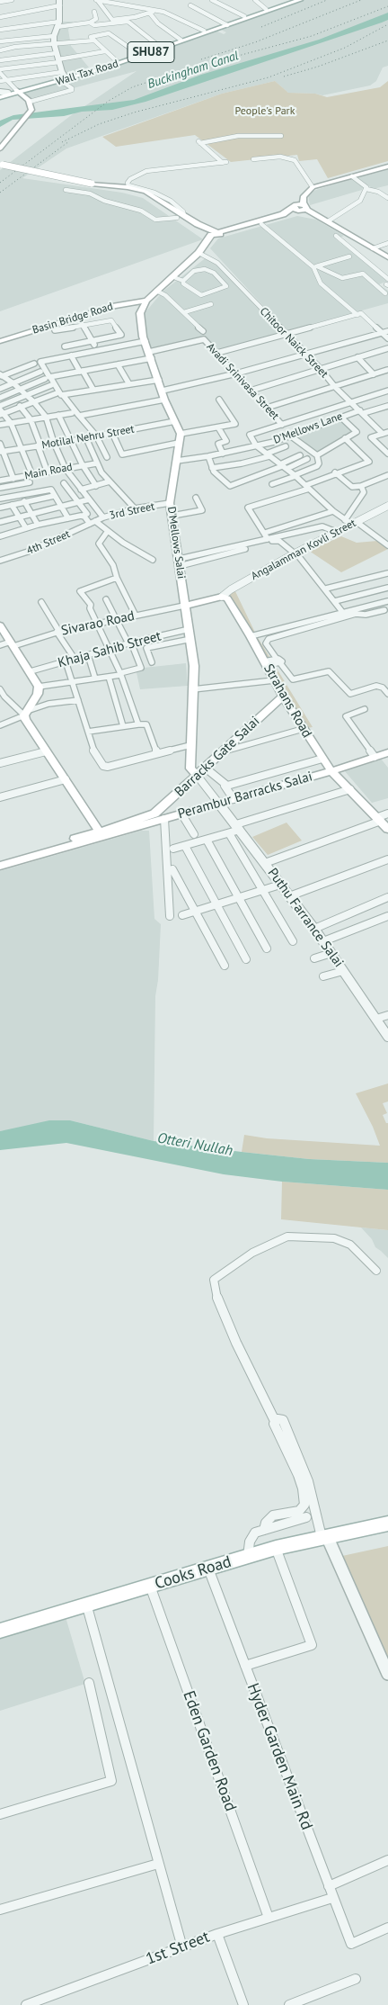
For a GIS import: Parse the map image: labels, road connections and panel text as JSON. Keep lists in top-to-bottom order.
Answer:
{
  "streets": {
    "main road": [
      "SHU87",
      "Wall Tax Road",
      "Basin Bridge Road",
      "D'Mellows Salai",
      "Strahans Road",
      "Barracks Gate Salai",
      "Perambur Barracks Salai",
      "Cooks Road"
    ],
    "street": [
      "Chitoor Naick Street",
      "Avadi Srinivasa Street",
      "D'Mellows Lane",
      "Motilal Nehru Street",
      "Main Road",
      "3rd Street",
      "4th Street",
      "Angalamman Kovli Street",
      "Sivarao Road",
      "Khaja Sahib Street",
      "Puthu Farrance Salai",
      "Eden Garden Road",
      "Hyder Garden Main Rd",
      "1st Street"
    ]
  },
  "crossings": [
    ["Chitoor Naick Street", "D'Mellows Lane"],
    ["D'Mellows Lane", "D'Mellows Salai"],
    ["3rd Street", "4th Street"],
    ["3rd Street", "D'Mellows Salai"],
    ["D'Mellows Salai", "Sivarao Road"],
    ["D'Mellows Salai", "Khaja Sahib Street"],
    ["D'Mellows Salai", "Barracks Gate Salai"],
    ["Angalamman Kovli Street", "Strahans Road"],
    ["Strahans Road", "Barracks Gate Salai"],
    ["Strahans Road", "Perambur Barracks Salai"],
    ["Barracks Gate Salai", "Perambur Barracks Salai"],
    ["Perambur Barracks Salai", "Puthu Farrance Salai"],
    ["Cooks Road", "Eden Garden Road"],
    ["Cooks Road", "Hyder Garden Main Rd"],
    ["Eden Garden Road", "1st Street"],
    ["Hyder Garden Main Rd", "1st Street"]
  ],
  "water": ["Buckingham Canal", "Otteri Nullah"],
  "parks": ["People's Park"]
}
